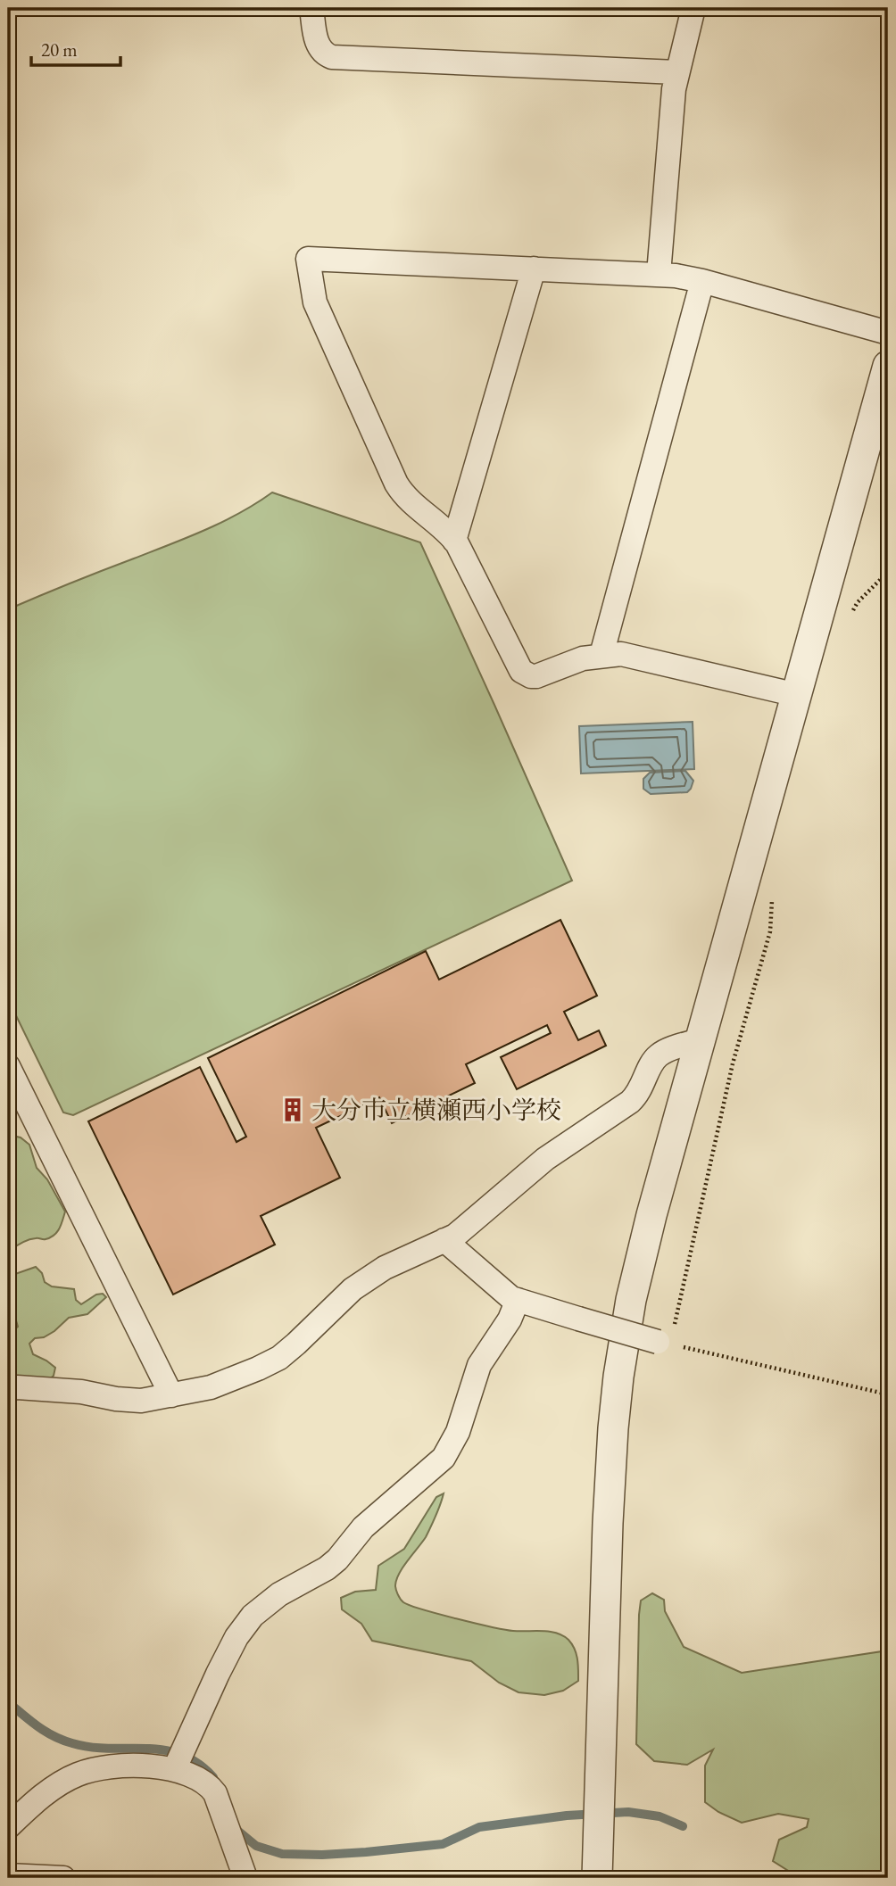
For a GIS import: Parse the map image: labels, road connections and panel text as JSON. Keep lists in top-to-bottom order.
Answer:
{
  "places": {
    "building": ["大分市立横瀬西小学校"]
  },
  "scale_bar": "20 m"
}
